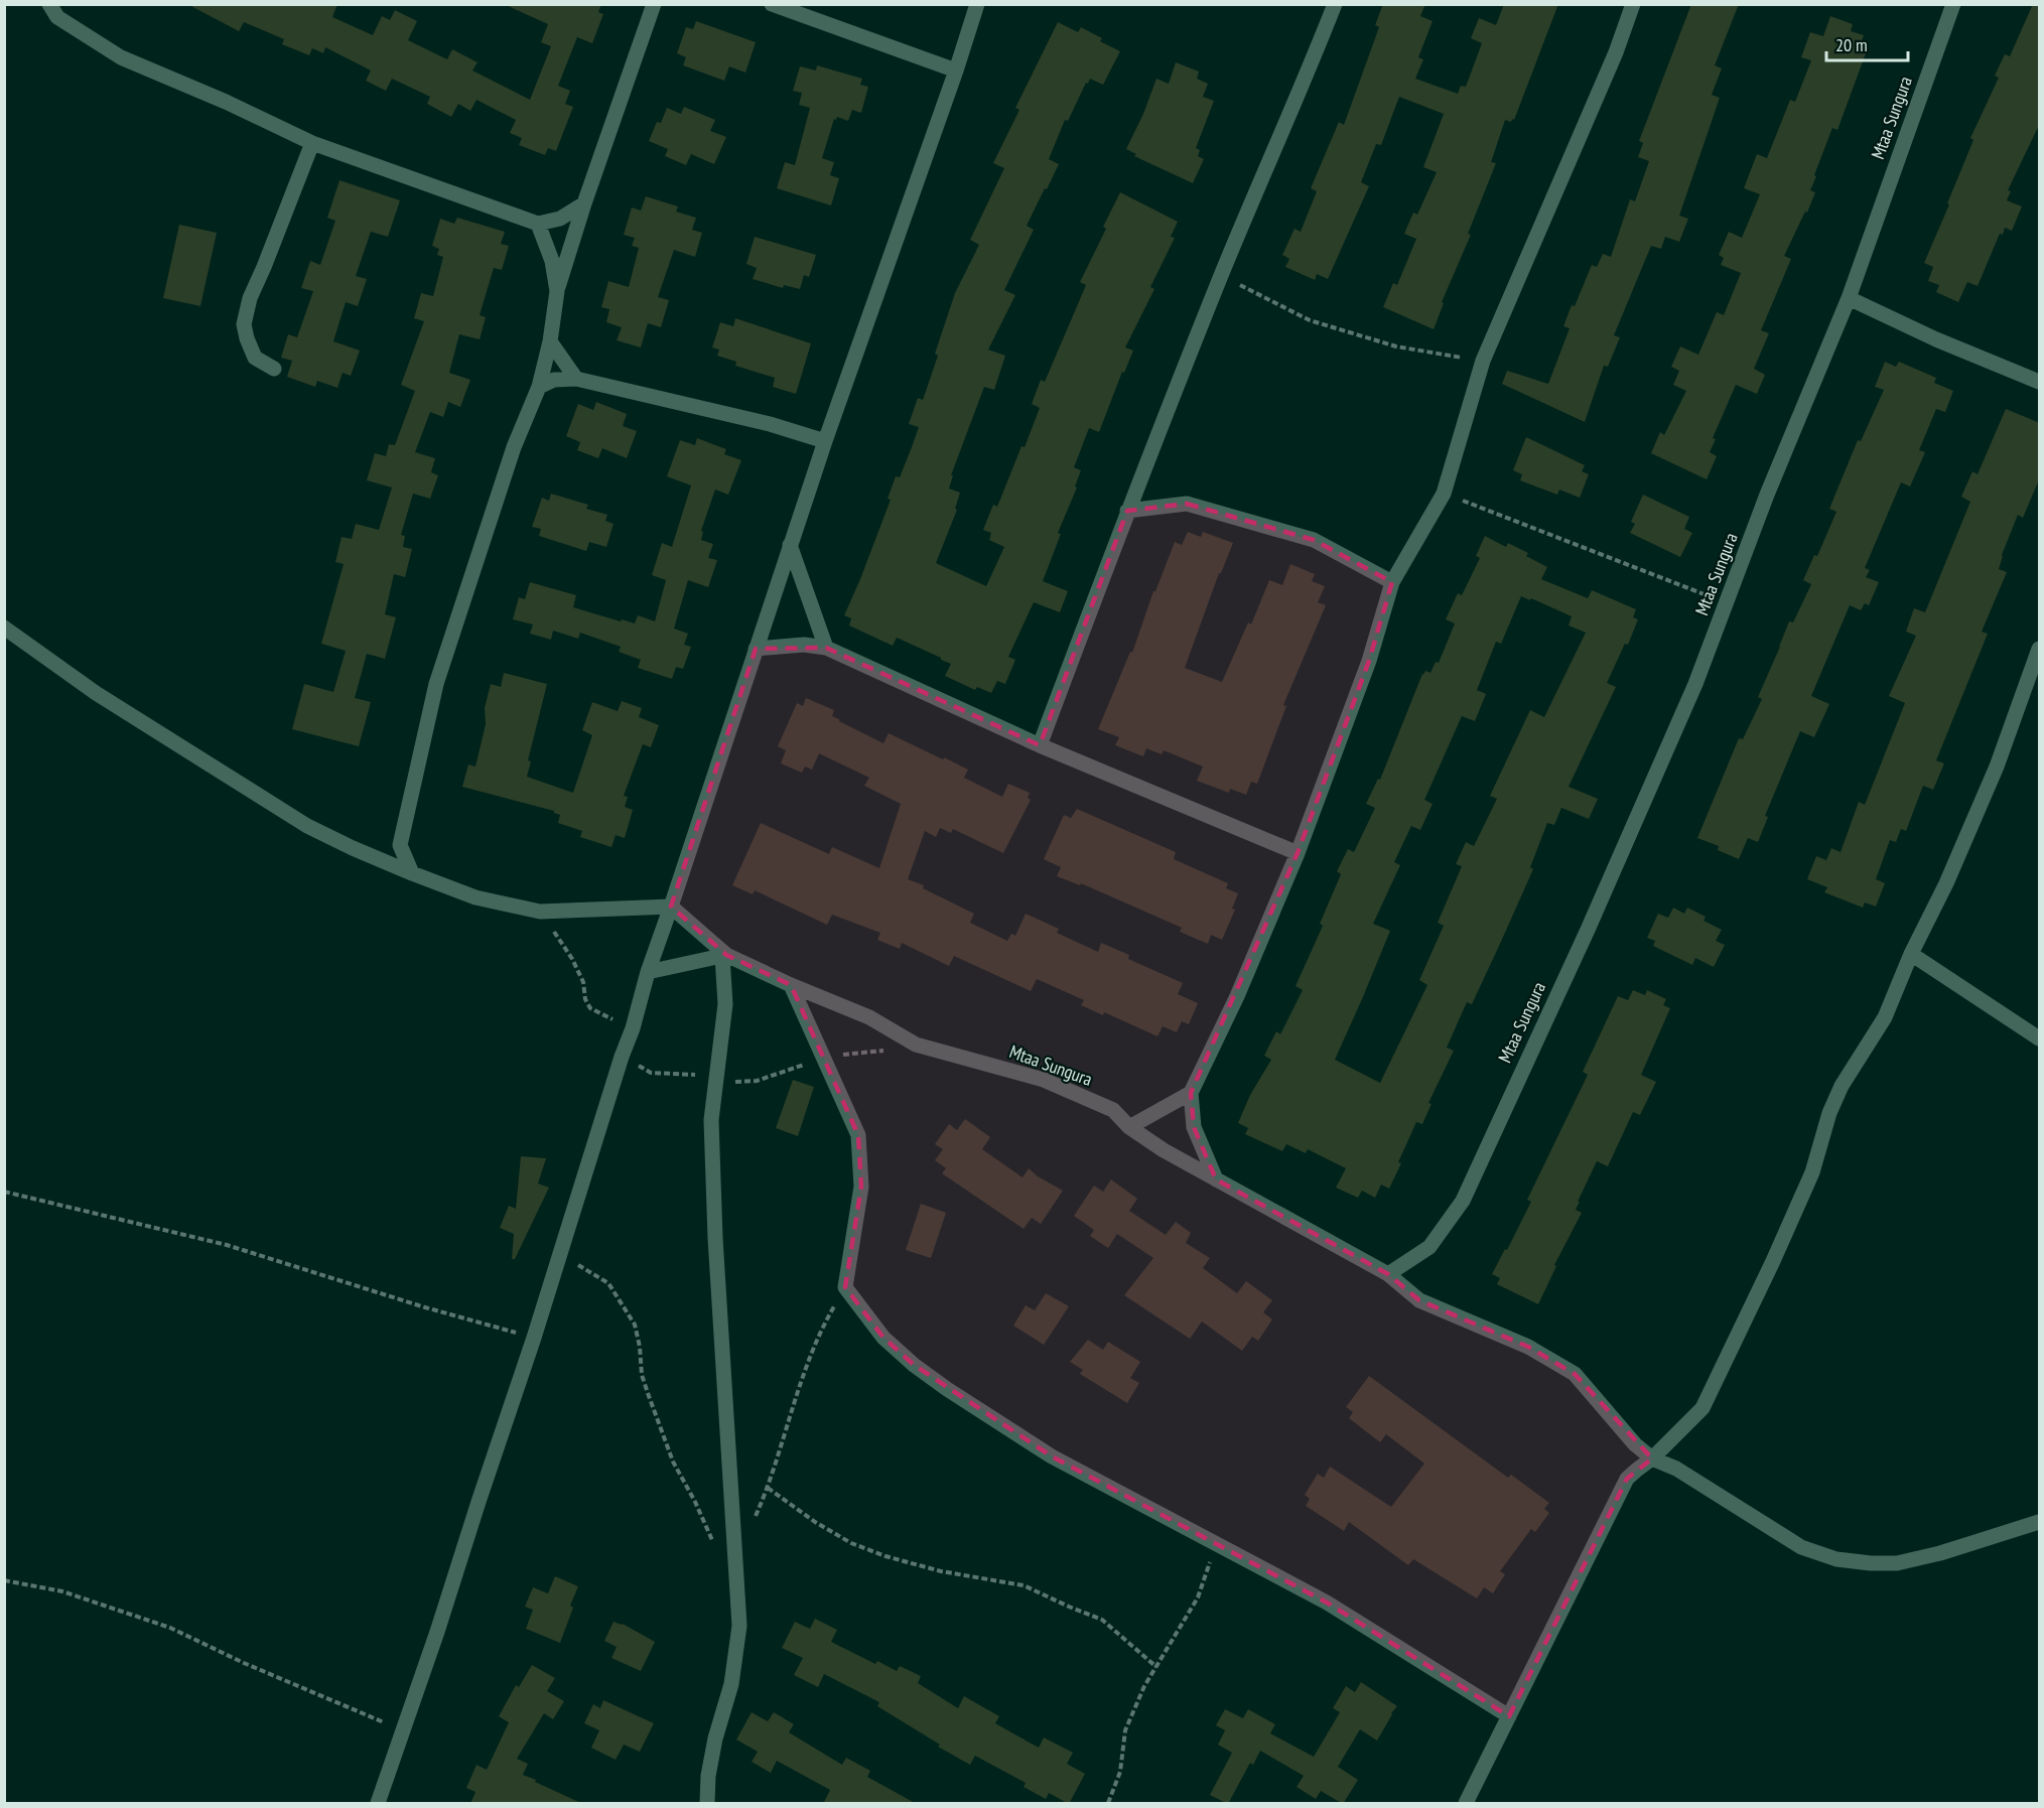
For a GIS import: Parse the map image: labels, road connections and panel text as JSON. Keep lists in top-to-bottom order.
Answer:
{
  "streets": {
    "street": ["Mtaa Sungura"]
  },
  "scale_bar": "20 m"
}
